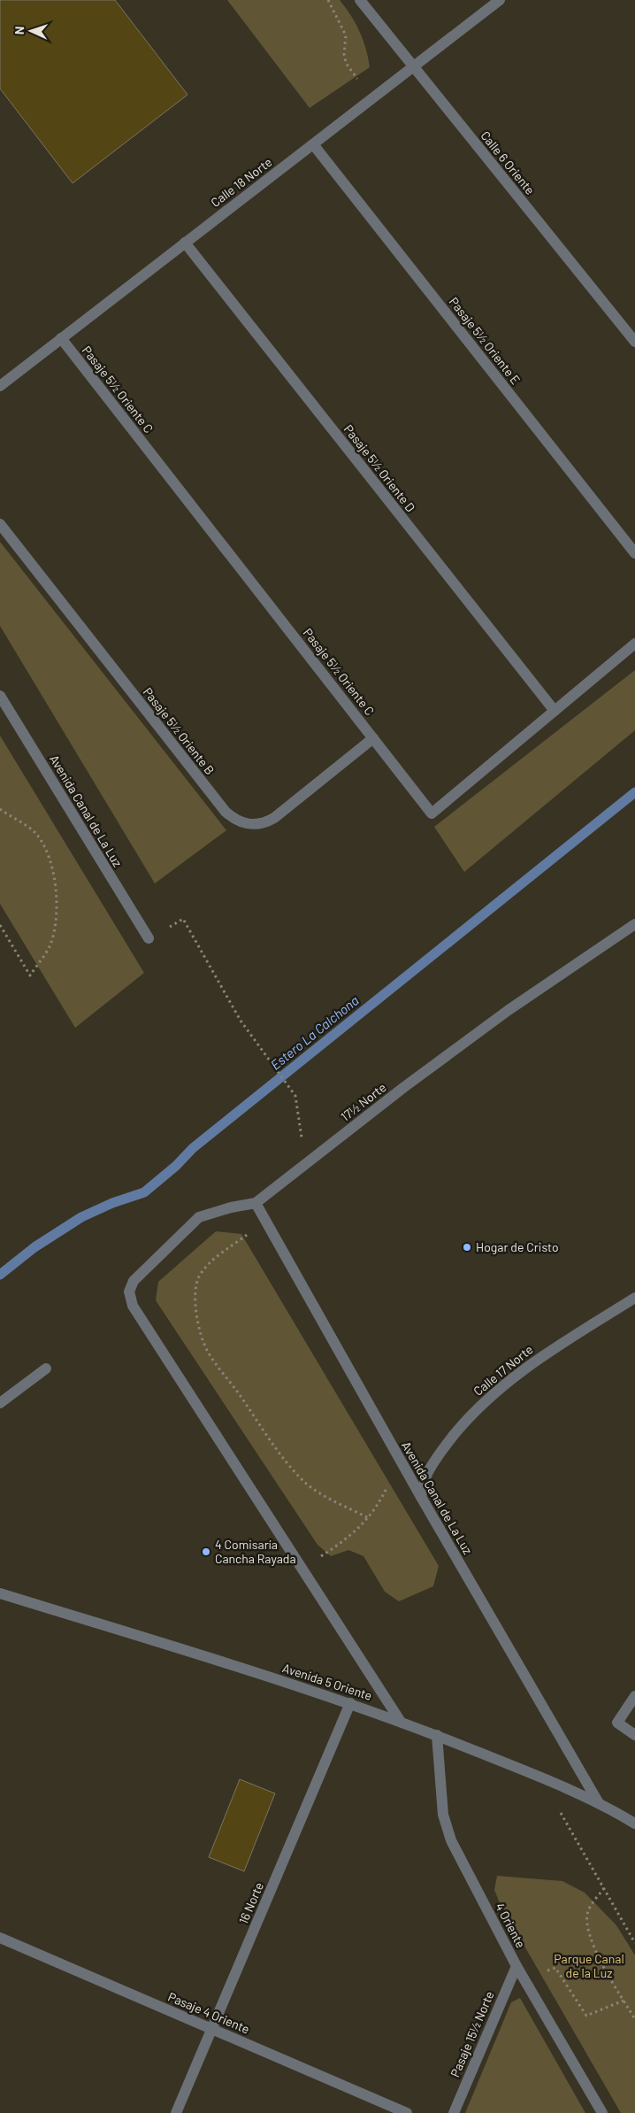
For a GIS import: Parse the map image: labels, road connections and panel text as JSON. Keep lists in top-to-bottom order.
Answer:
{
  "streets": {
    "street": [
      "Calle 6 Oriente",
      "Calle 18 Norte",
      "Pasaje 5½ Oriente E",
      "Pasaje 5½ Oriente C",
      "Pasaje 5½ Oriente D",
      "Pasaje 5½ Oriente B",
      "Avenida Canal de La Luz",
      "17½ Norte",
      "Calle 17 Norte",
      "Avenida 5 Oriente",
      "16 Norte",
      "4 Oriente",
      "Pasaje 4 Oriente",
      "Pasaje 15½ Norte"
    ]
  },
  "crossings": [
    ["Calle 6 Oriente", "Calle 18 Norte"],
    ["Calle 18 Norte", "Pasaje 5½ Oriente E"],
    ["Calle 18 Norte", "Pasaje 5½ Oriente C"],
    ["Calle 18 Norte", "Pasaje 5½ Oriente D"],
    ["Pasaje 5½ Oriente C", "Pasaje 5½ Oriente D"],
    ["Pasaje 5½ Oriente C", "Pasaje 5½ Oriente B"],
    ["Avenida Canal de La Luz", "17½ Norte"],
    ["Avenida Canal de La Luz", "Calle 17 Norte"],
    ["Avenida Canal de La Luz", "Avenida 5 Oriente"],
    ["Avenida 5 Oriente", "16 Norte"],
    ["Avenida 5 Oriente", "4 Oriente"],
    ["16 Norte", "Pasaje 4 Oriente"],
    ["4 Oriente", "Pasaje 15½ Norte"]
  ],
  "water": ["Estero La Calchona"],
  "parks": ["Parque Canal de la Luz"],
  "places": ["Hogar de Cristo", "4 Comisaría Cancha Rayada"],
  "north": "left"
}
